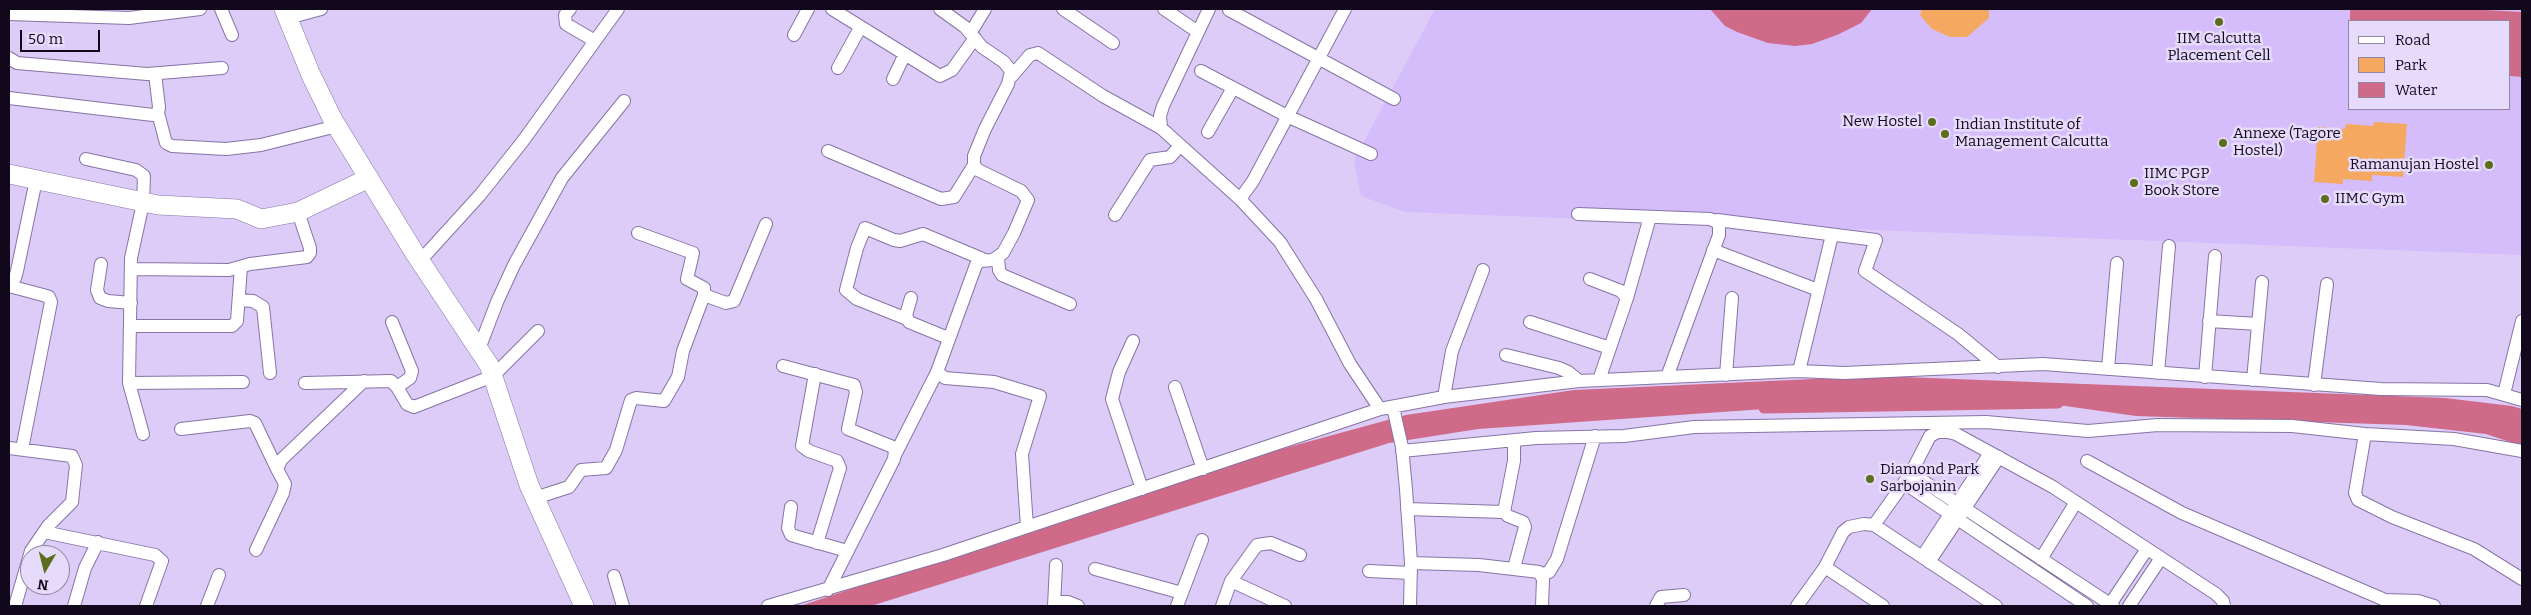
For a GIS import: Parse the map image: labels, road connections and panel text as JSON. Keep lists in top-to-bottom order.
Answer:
{
  "places": [
    "IIM Calcutta Placement Cell",
    "New Hostel",
    "Indian Institute of Management Calcutta",
    "Annexe (Tagore Hostel)",
    "Ramanujan Hostel",
    "IIMC PGP Book Store",
    "IIMC Gym",
    "Diamond Park Sarbojanin"
  ],
  "legend": ["Road", "Park", "Water"],
  "scale_bar": "50 m",
  "north": "bottom"
}
